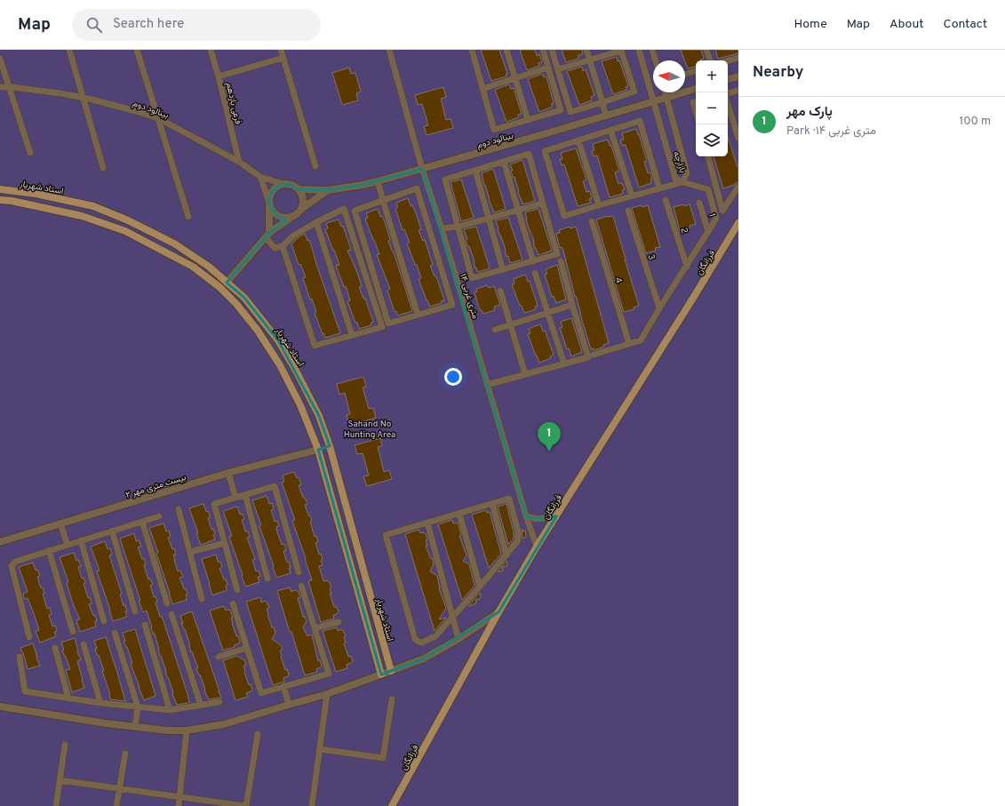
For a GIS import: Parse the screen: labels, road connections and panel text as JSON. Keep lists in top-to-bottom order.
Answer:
{
  "streets": {
    "main road": ["استاد شهریار", "فرزانگان"],
    "street": [
      "فرعی یازدهم",
      "بینالود دوم",
      "بازارچه",
      "1",
      "2",
      "3",
      "4",
      "۱۴ متری غربی",
      "بیست متری مهر ۲"
    ]
  },
  "crossings": [
    ["فرعی یازدهم", "بینالود دوم"],
    ["بینالود دوم", "بازارچه"],
    ["بینالود دوم", "۱۴ متری غربی"],
    ["استاد شهریار", "بیست متری مهر ۲"],
    ["فرزانگان", "۱۴ متری غربی"]
  ],
  "parks": ["Sahand No Hunting Area"],
  "north": "left",
  "page": {
    "header": "Map",
    "search": "Search here",
    "nav": [
      "Home",
      "Map",
      "About",
      "Contact"
    ],
    "heading": "Nearby",
    "map_buttons": ["+", "−"],
    "list": [
      {
        "mark": "1",
        "name": "پارک مهر",
        "note": "Park · ۱۴ متری غربی",
        "value": "100 m"
      }
    ],
    "pins": "1"
  }
}
